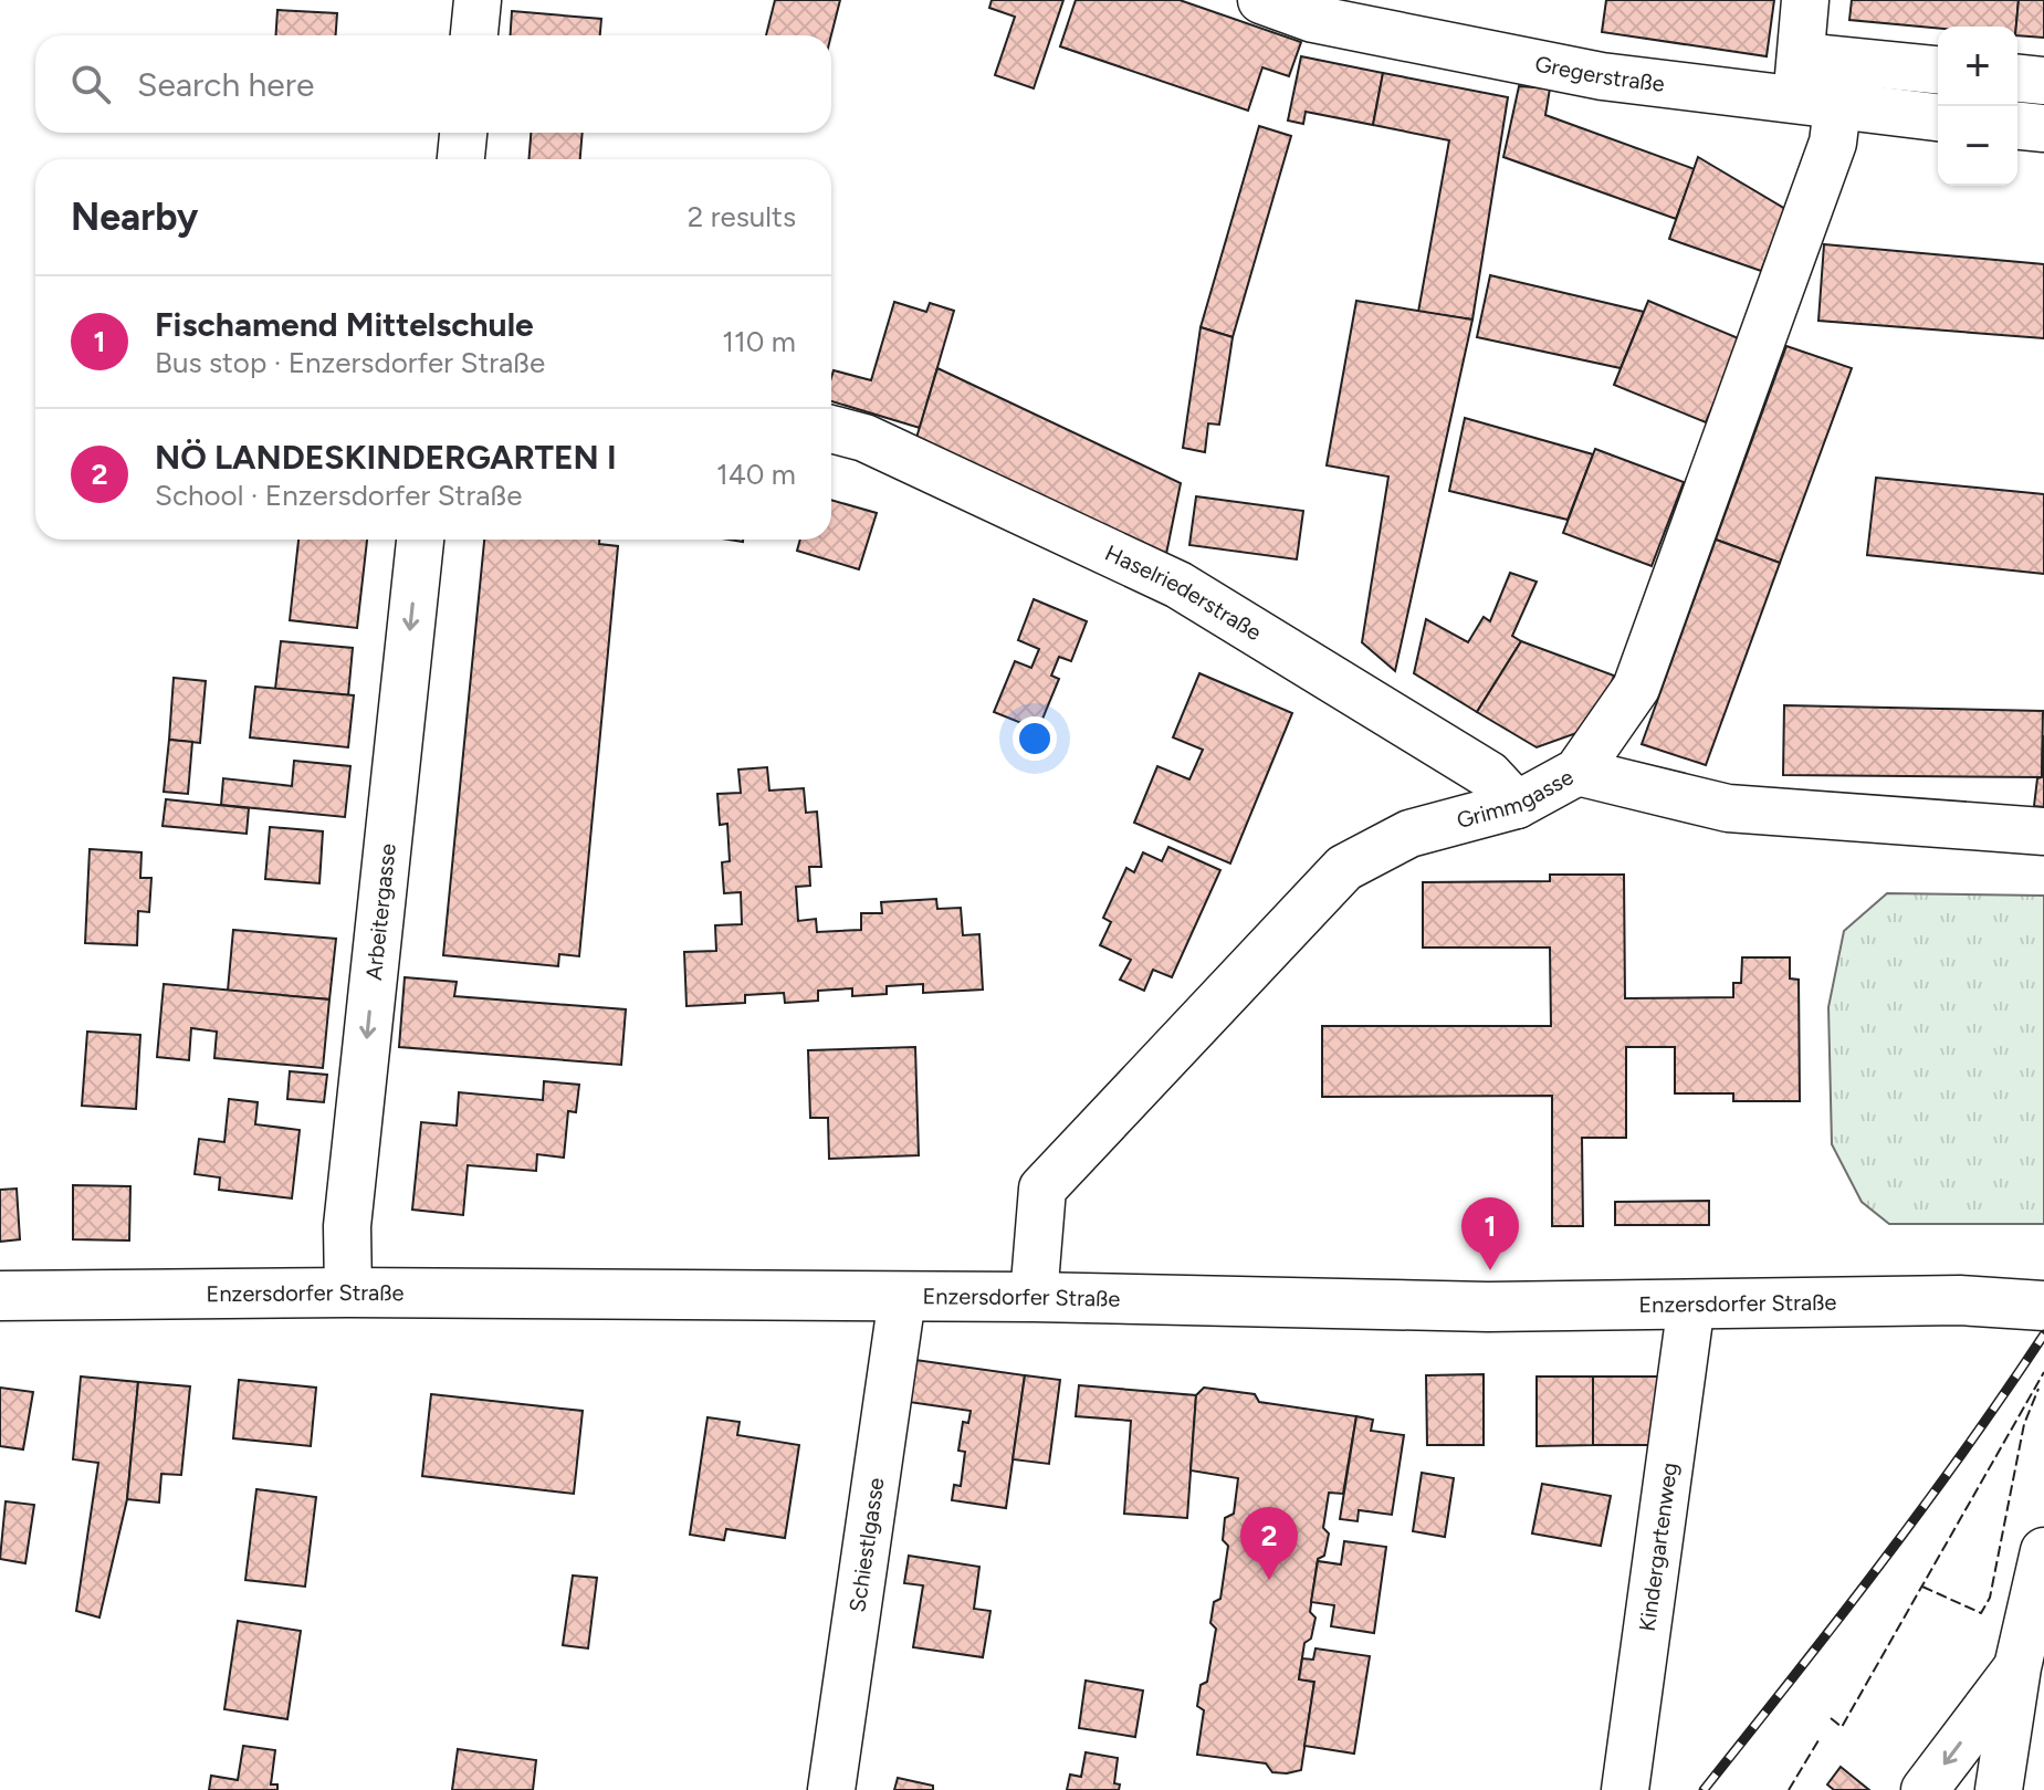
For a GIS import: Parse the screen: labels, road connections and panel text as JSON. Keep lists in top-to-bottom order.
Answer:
{
  "streets": {
    "main road": ["Enzersdorfer Straße"],
    "street": [
      "Gregerstraße",
      "Haselriederstraße",
      "Grimmgasse",
      "Arbeitergasse",
      "Schiestlgasse",
      "Kindergartenweg"
    ]
  },
  "crossings": [
    ["Gregerstraße", "Grimmgasse"],
    ["Haselriederstraße", "Grimmgasse"],
    ["Grimmgasse", "Enzersdorfer Straße"],
    ["Arbeitergasse", "Enzersdorfer Straße"],
    ["Enzersdorfer Straße", "Schiestlgasse"],
    ["Enzersdorfer Straße", "Kindergartenweg"]
  ],
  "one_way": ["Arbeitergasse"],
  "page": {
    "map_buttons": ["+", "−"],
    "search": "Search here",
    "heading": ["Nearby", "2 results"],
    "list": [
      {
        "mark": "1",
        "name": "Fischamend Mittelschule",
        "note": "Bus stop · Enzersdorfer Straße",
        "value": "110 m"
      },
      {
        "mark": "2",
        "name": "NÖ LANDESKINDERGARTEN I",
        "note": "School · Enzersdorfer Straße",
        "value": "140 m"
      }
    ],
    "pins": ["1", "2"]
  }
}
